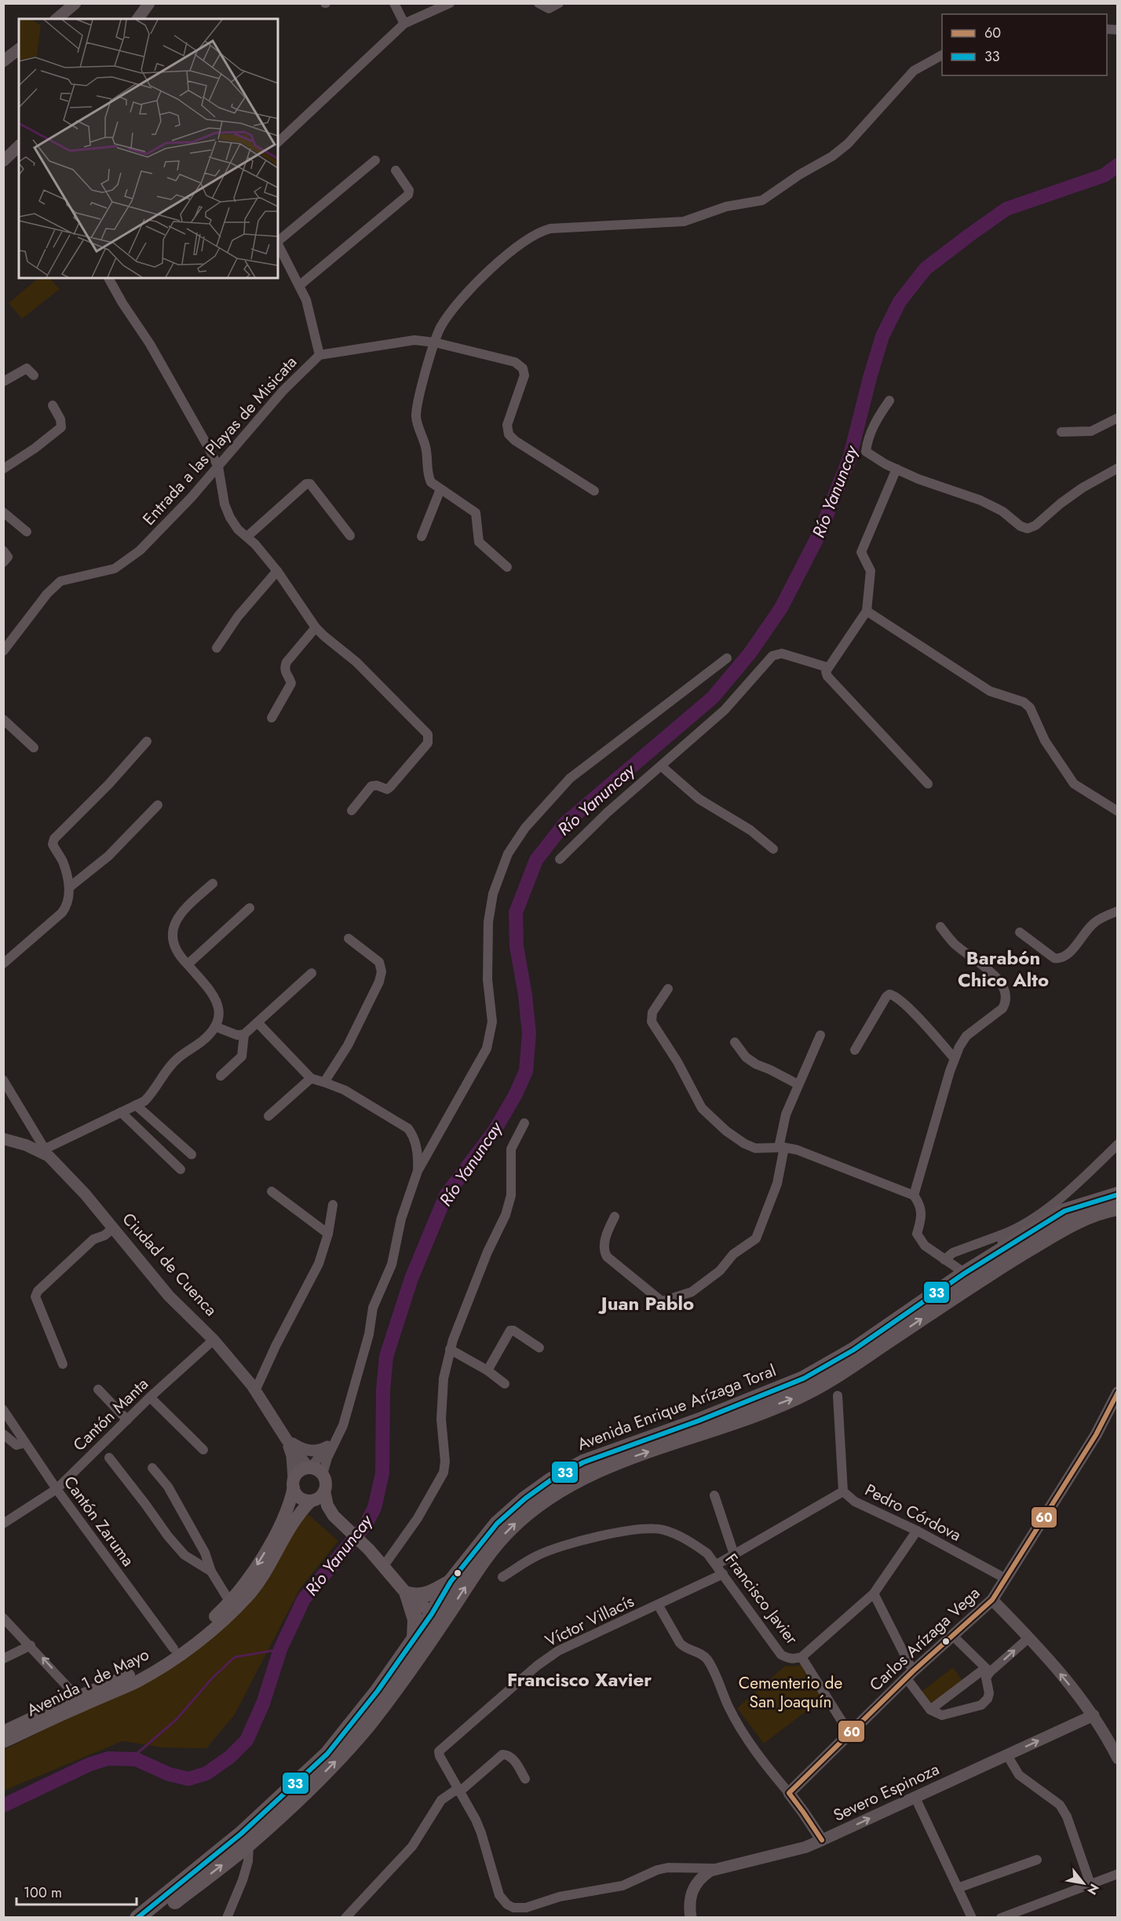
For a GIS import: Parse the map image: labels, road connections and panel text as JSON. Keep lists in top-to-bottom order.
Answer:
{
  "streets": {
    "main road": ["Avenida Enrique Arízaga Toral", "Avenida 1 de Mayo"],
    "street": [
      "Entrada a las Playas de Misicata",
      "Ciudad de Cuenca",
      "Cantón Manta",
      "Pedro Córdova",
      "Cantón Zaruma",
      "Francisco Javier",
      "Víctor Villacís",
      "Carlos Arízaga Vega",
      "Severo Espinoza"
    ]
  },
  "crossings": [
    ["Ciudad de Cuenca", "Cantón Manta"],
    ["Ciudad de Cuenca", "Avenida 1 de Mayo"],
    ["Cantón Manta", "Cantón Zaruma"],
    ["Pedro Córdova", "Francisco Javier"],
    ["Pedro Córdova", "Carlos Arízaga Vega"],
    ["Cantón Zaruma", "Avenida 1 de Mayo"],
    ["Francisco Javier", "Víctor Villacís"]
  ],
  "districts": ["Barabón Chico Alto", "Juan Pablo", "Francisco Xavier"],
  "water": ["Río Yanuncay"],
  "parks": ["Cementerio de San Joaquín"],
  "lines": ["transit line 33", "transit line 60"],
  "legend": ["60", "33"],
  "scale_bar": "100 m",
  "north": "bottom right"
}
